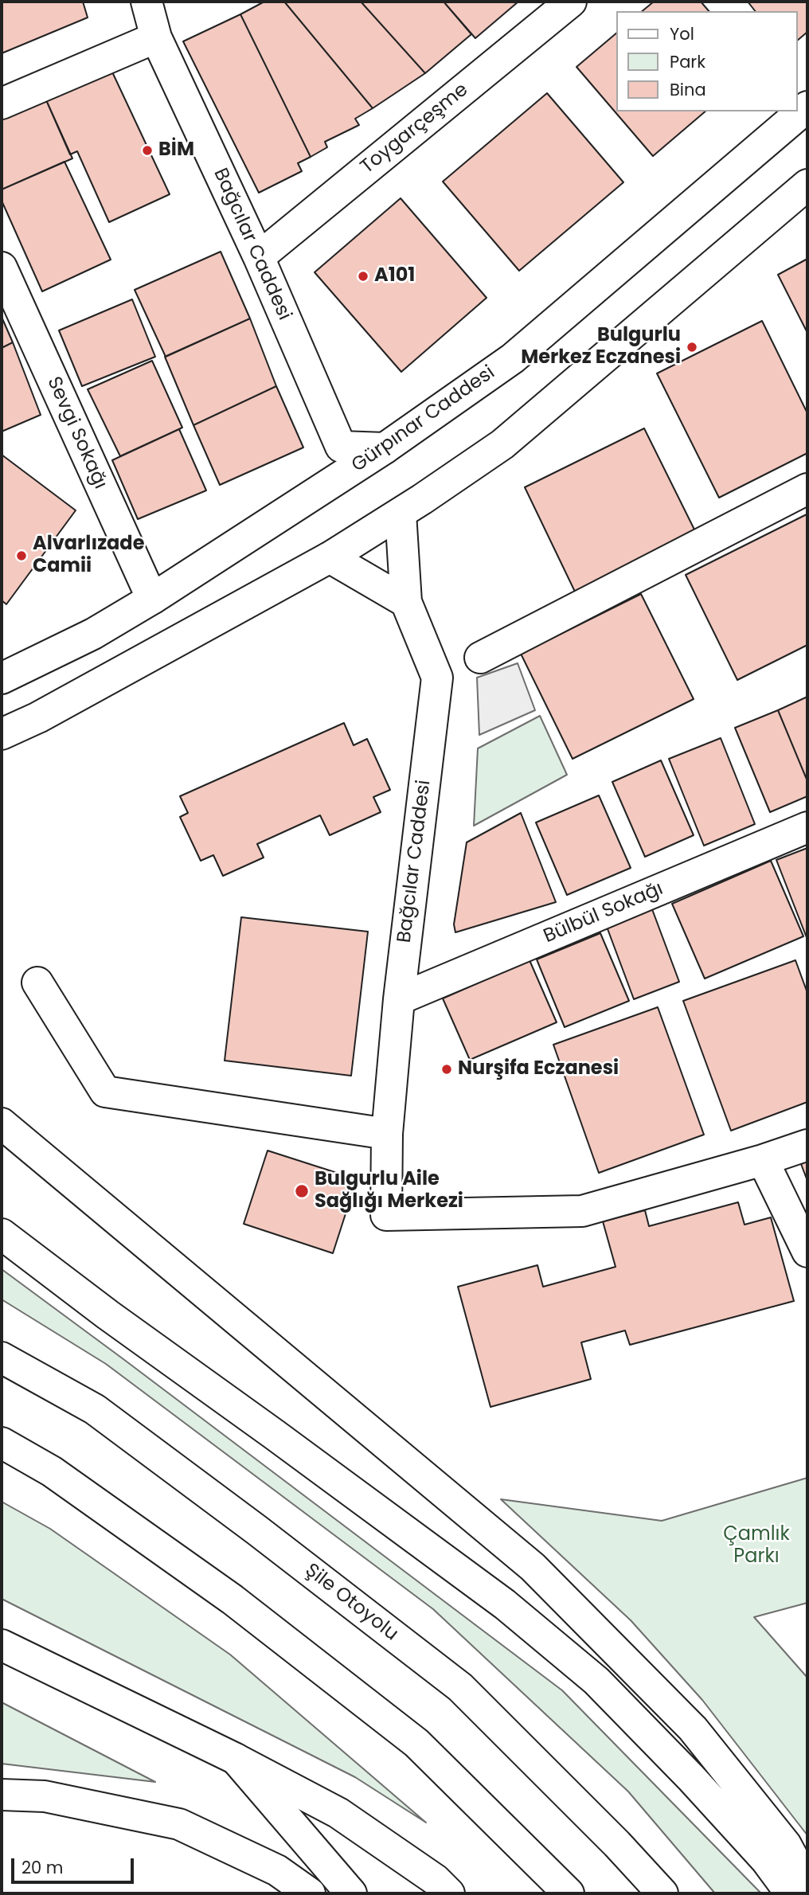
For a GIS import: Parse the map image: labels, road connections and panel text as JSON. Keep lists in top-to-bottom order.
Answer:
{
  "streets": {
    "main road": [
      "Toygarçeşme",
      "Bağcılar Caddesi",
      "Gürpınar Caddesi",
      "Sevgi Sokağı",
      "Bülbül Sokağı",
      "Şile Otoyolu"
    ]
  },
  "crossings": [
    ["Toygarçeşme", "Bağcılar Caddesi"],
    ["Bağcılar Caddesi", "Gürpınar Caddesi"],
    ["Bağcılar Caddesi", "Bülbül Sokağı"],
    ["Gürpınar Caddesi", "Sevgi Sokağı"]
  ],
  "parks": ["Çamlık Parkı"],
  "places": [
    "BİM",
    "A101",
    "Bulgurlu Merkez Eczanesi",
    "Alvarlızade Camii",
    "Nurşifa Eczanesi",
    "Bulgurlu Aile Sağlığı Merkezi"
  ],
  "legend": ["Yol", "Park", "Bina"],
  "scale_bar": "20 m"
}
